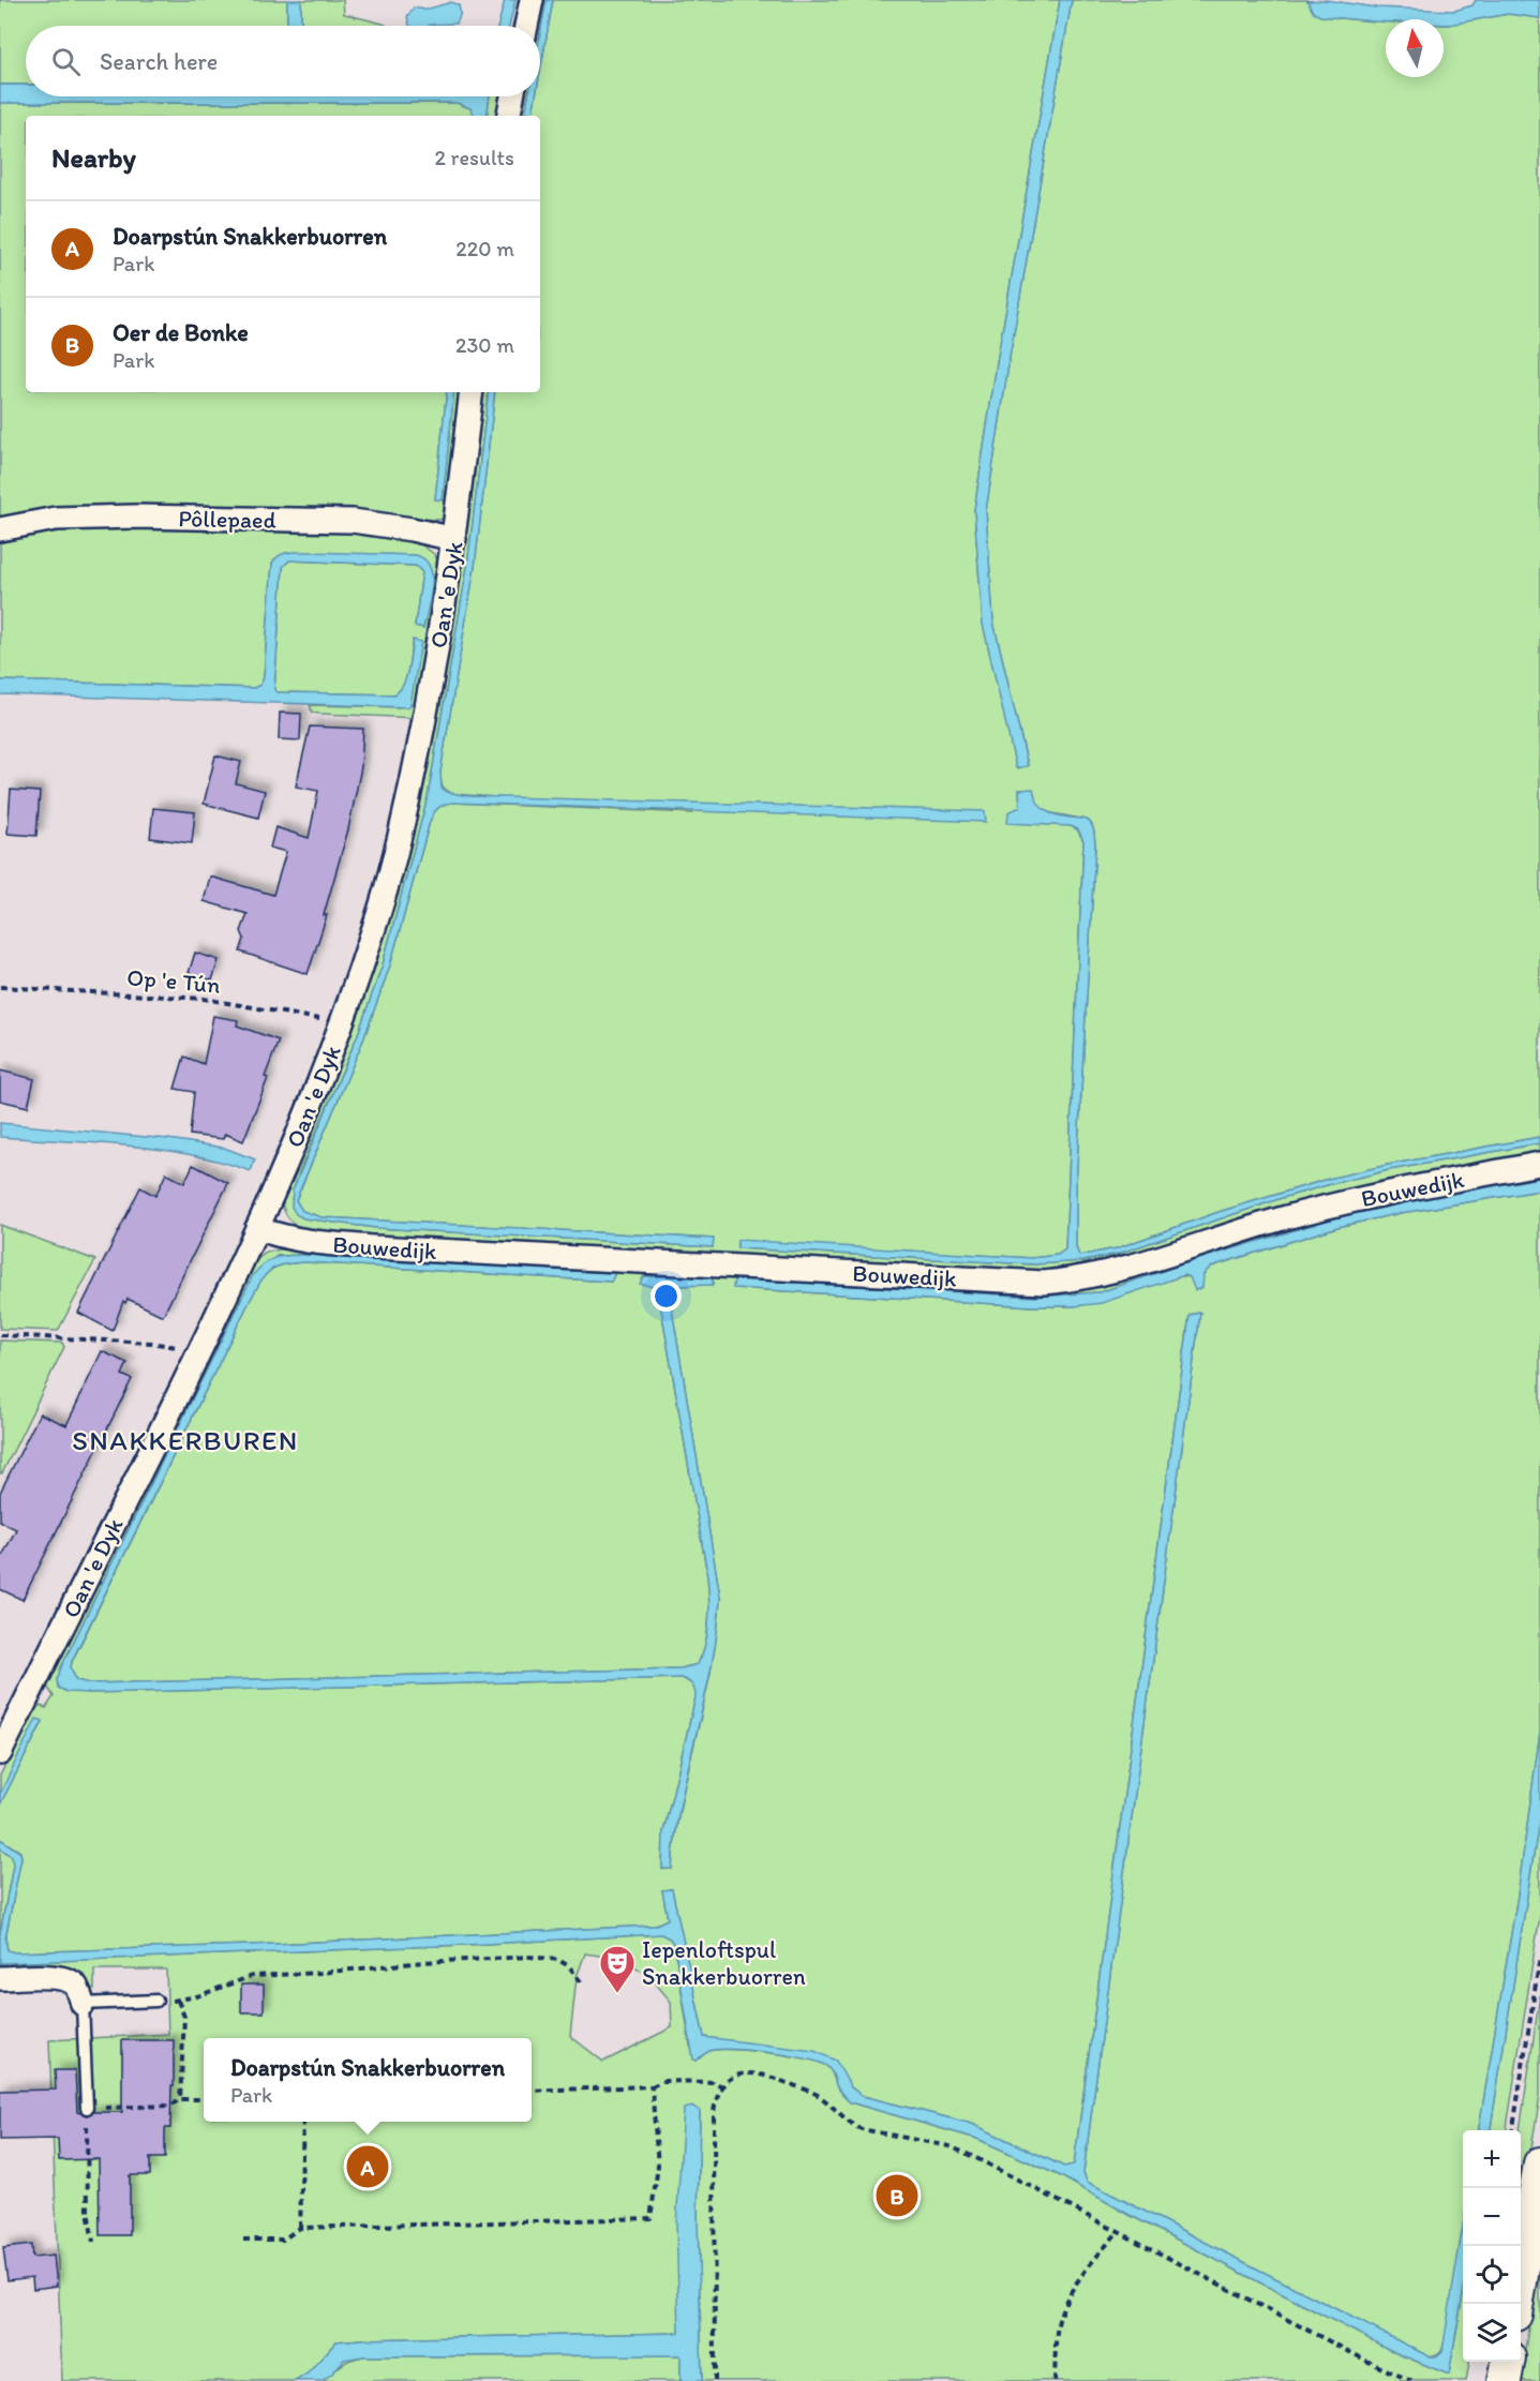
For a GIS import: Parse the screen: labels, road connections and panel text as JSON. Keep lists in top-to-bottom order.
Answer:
{
  "streets": {
    "street": ["Pôllepaed", "Oan 'e Dyk", "Bouwedijk"],
    "path": ["Op 'e Tún"]
  },
  "crossings": [
    ["Pôllepaed", "Oan 'e Dyk"],
    ["Oan 'e Dyk", "Op 'e Tún"],
    ["Oan 'e Dyk", "Bouwedijk"]
  ],
  "districts": ["SNAKKERBUREN"],
  "places": {
    "theatre": ["Iepenloftspul Snakkerbuorren"]
  },
  "north": "top",
  "page": {
    "search": "Search here",
    "heading": ["Nearby", "2 results"],
    "list": [
      {
        "mark": "A",
        "name": "Doarpstún Snakkerbuorren",
        "note": "Park",
        "value": "220 m"
      },
      {
        "mark": "B",
        "name": "Oer de Bonke",
        "note": "Park",
        "value": "230 m"
      }
    ],
    "popup": ["Doarpstún Snakkerbuorren", "Park"],
    "map_buttons": ["+", "−"],
    "pins": ["A", "B"]
  }
}
